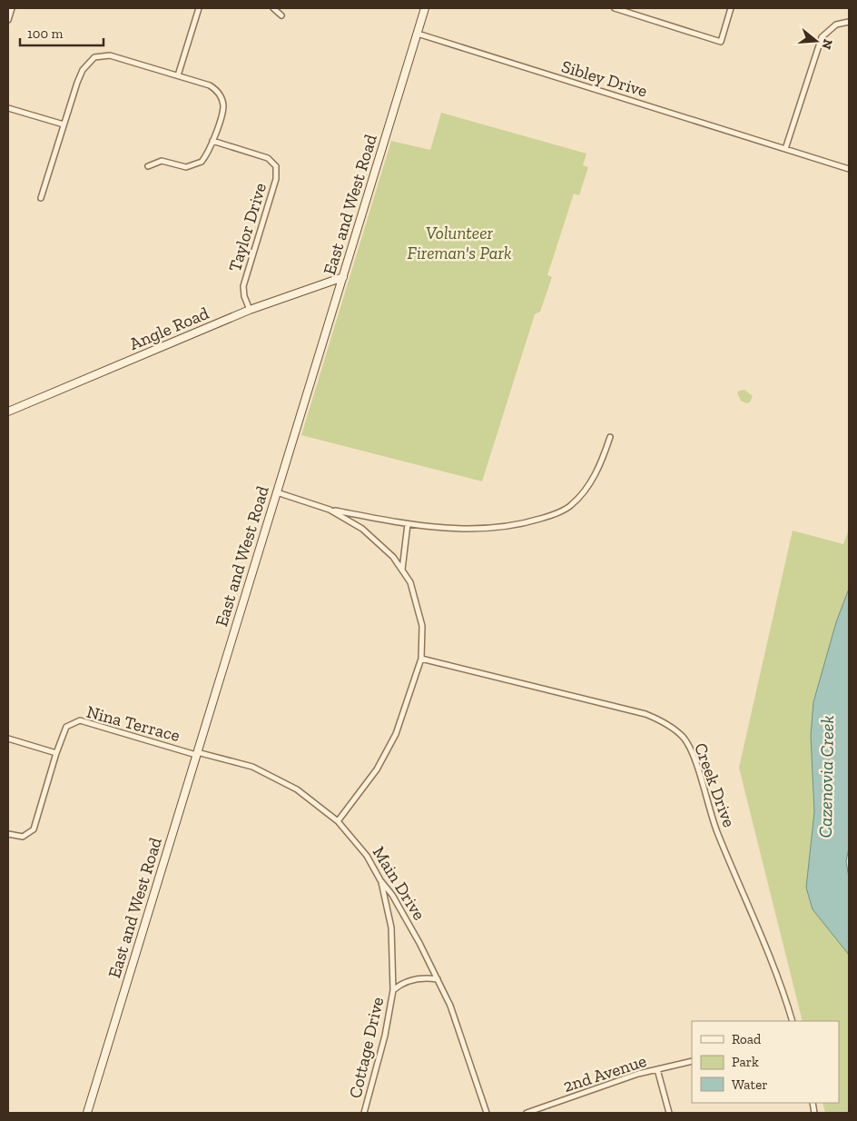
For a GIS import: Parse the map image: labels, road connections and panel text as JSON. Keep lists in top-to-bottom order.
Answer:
{
  "streets": {
    "street": [
      "Sibley Drive",
      "East and West Road",
      "Taylor Drive",
      "Angle Road",
      "Nina Terrace",
      "Creek Drive",
      "Main Drive",
      "Cottage Drive",
      "2nd Avenue"
    ]
  },
  "crossings": [
    ["Sibley Drive", "East and West Road"],
    ["East and West Road", "Angle Road"],
    ["East and West Road", "Nina Terrace"],
    ["East and West Road", "Main Drive"],
    ["Taylor Drive", "Angle Road"],
    ["Nina Terrace", "Main Drive"],
    ["Main Drive", "Cottage Drive"]
  ],
  "water": ["Cazenovia Creek"],
  "parks": ["Volunteer Fireman's Park"],
  "legend": ["Road", "Park", "Water"],
  "scale_bar": "100 m",
  "north": "right"
}
